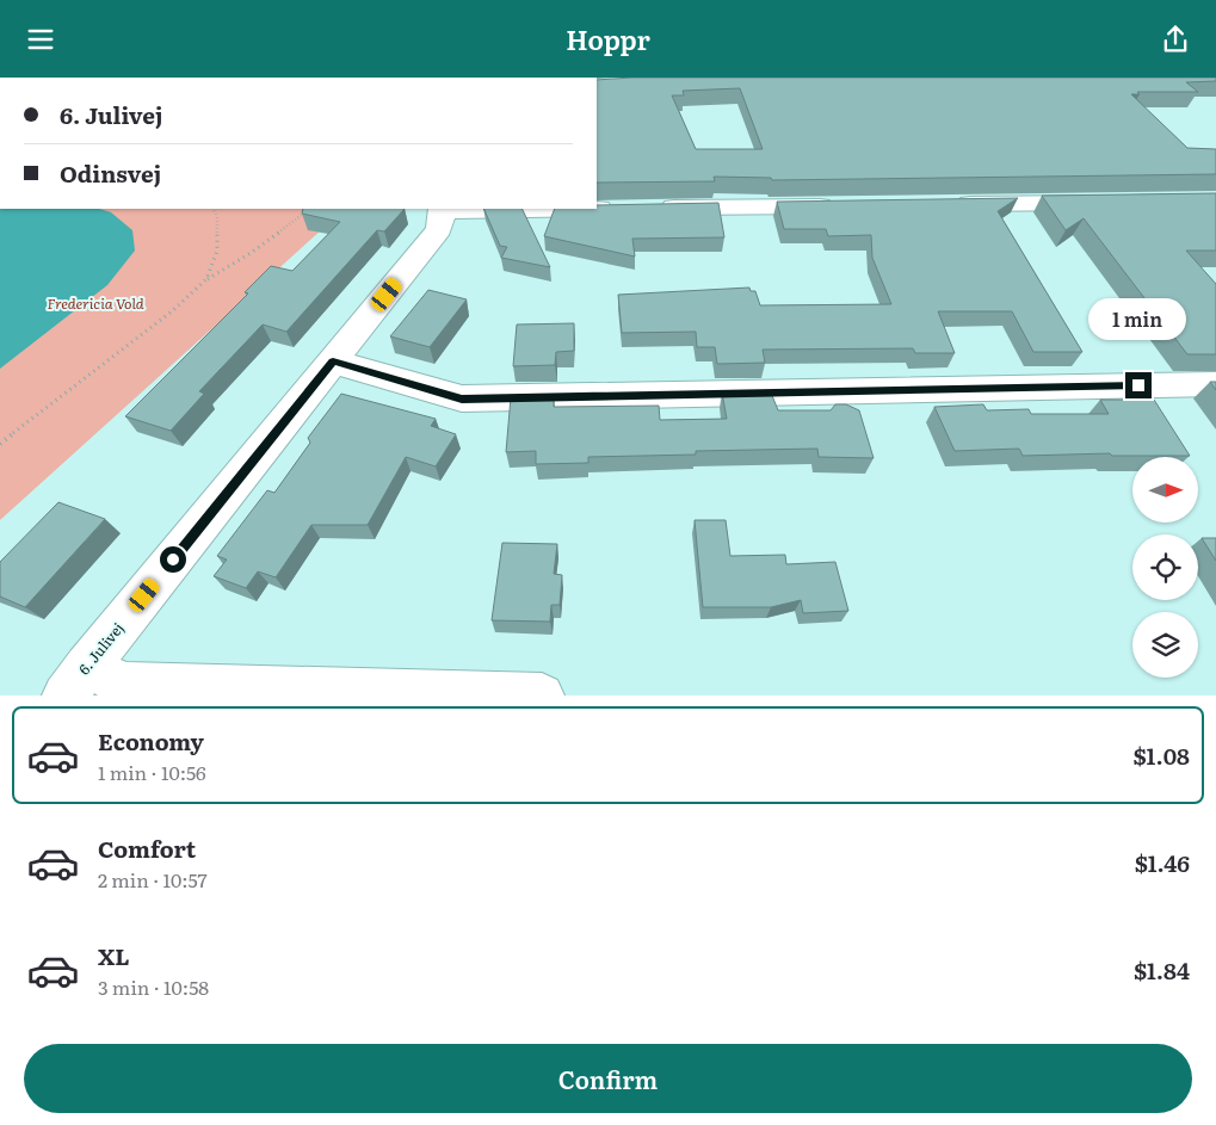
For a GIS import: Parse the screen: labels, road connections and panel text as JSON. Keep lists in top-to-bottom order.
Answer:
{
  "streets": {
    "street": ["6. Julivej"]
  },
  "parks": ["Fredericia Vold"],
  "north": "right",
  "page": {
    "header": "Hoppr",
    "banner": ["6. Julivej", "Odinsvej"],
    "bubble": "1 min",
    "list": [
      {
        "name": "Economy",
        "note": "1 min · 10:56",
        "value": "$1.08"
      },
      {
        "name": "Comfort",
        "note": "2 min · 10:57",
        "value": "$1.46"
      },
      {
        "name": "XL",
        "note": "3 min · 10:58",
        "value": "$1.84"
      }
    ],
    "buttons": "Confirm"
  }
}
